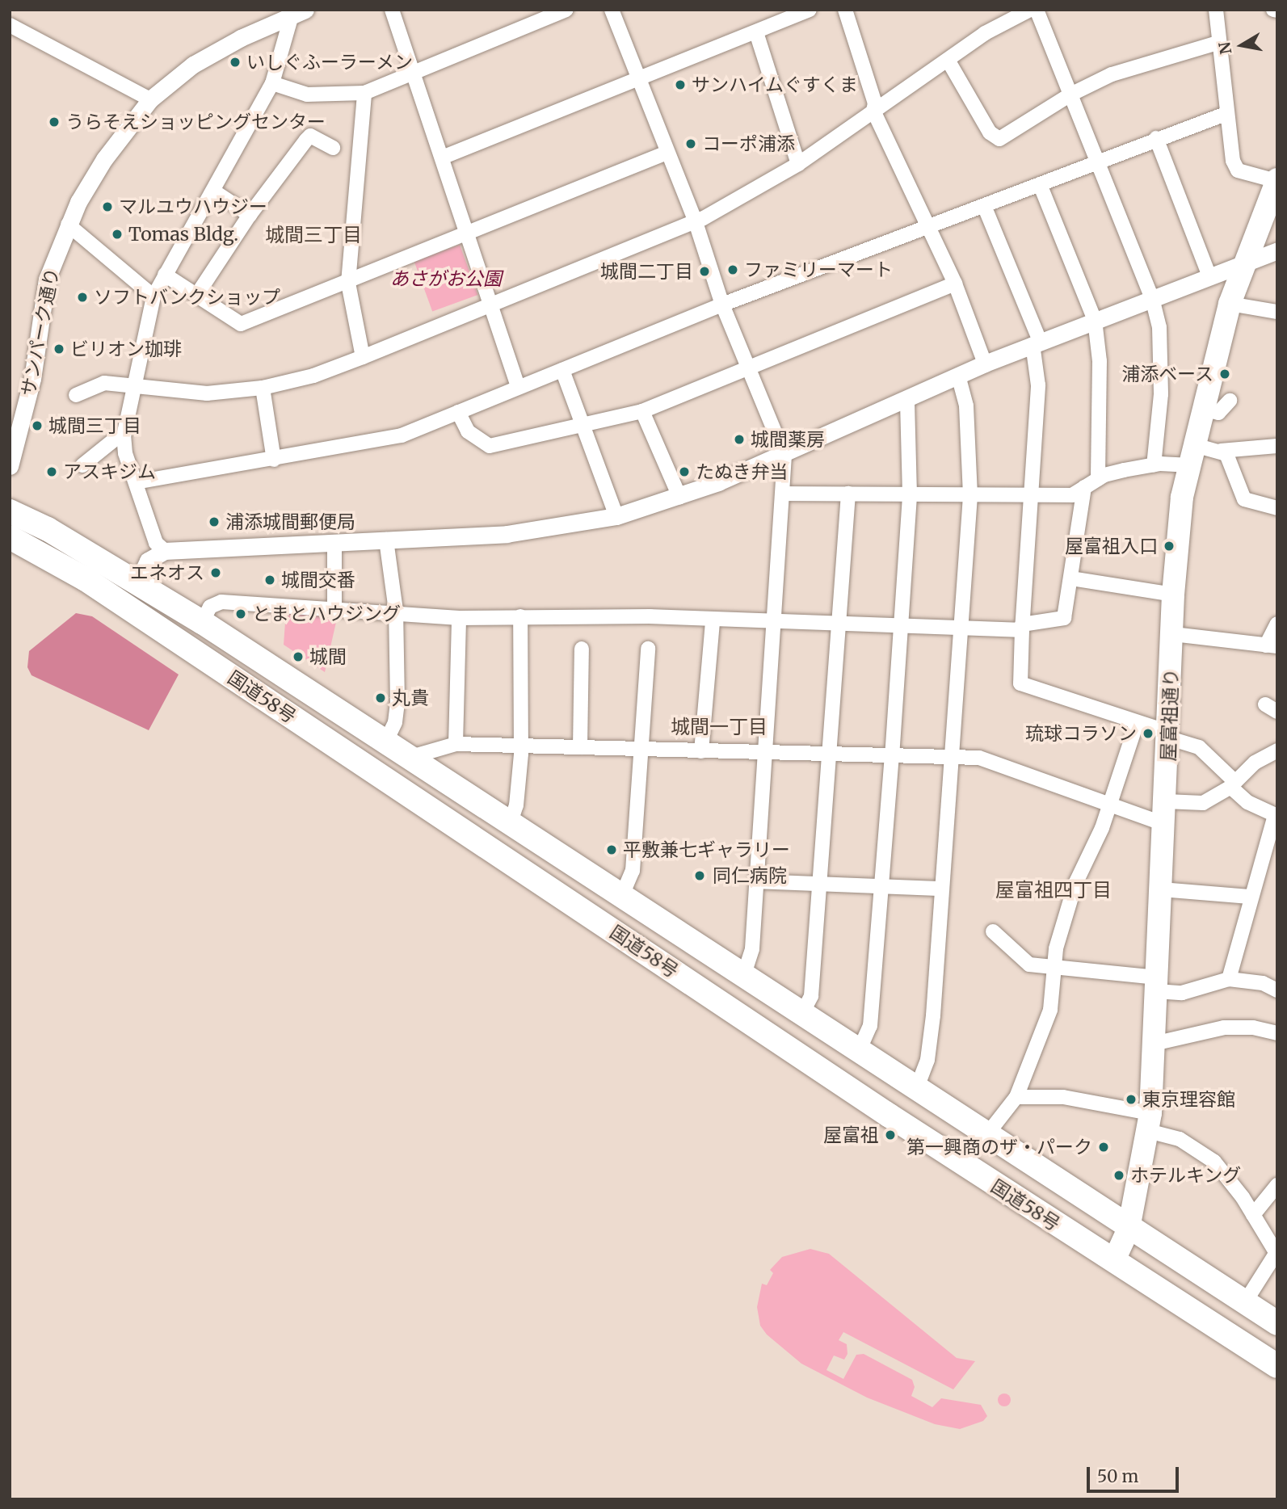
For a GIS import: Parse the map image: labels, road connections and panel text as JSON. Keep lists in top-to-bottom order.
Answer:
{
  "streets": {
    "highway": ["国道58号"],
    "main road": ["屋富祖通り"],
    "street": ["サンパーク通り"]
  },
  "crossings": [
    ["国道58号", "屋富祖通り"]
  ],
  "districts": ["城間三丁目", "城間一丁目", "屋富祖四丁目"],
  "parks": ["あさがお公園"],
  "places": [
    "いしぐふーラーメン",
    "サンハイムぐすくま",
    "うらそえショッピングセンター",
    "コーポ浦添",
    "マルユウハウジー",
    "Tomas Bldg.",
    "ファミリーマート",
    "城間二丁目",
    "ソフトバンクショップ",
    "ビリオン珈琲",
    "浦添ベース",
    "城間三丁目",
    "城間薬房",
    "アスキジム",
    "たぬき弁当",
    "浦添城間郵便局",
    "屋富祖入口",
    "エネオス",
    "城間交番",
    "とまとハウジング",
    "城間",
    "丸貴",
    "琉球コラソン",
    "平敷兼七ギャラリー",
    "同仁病院",
    "東京理容館",
    "屋富祖",
    "第一興商のザ・パーク",
    "ホテルキング"
  ],
  "scale_bar": "50 m",
  "north": "left"
}
